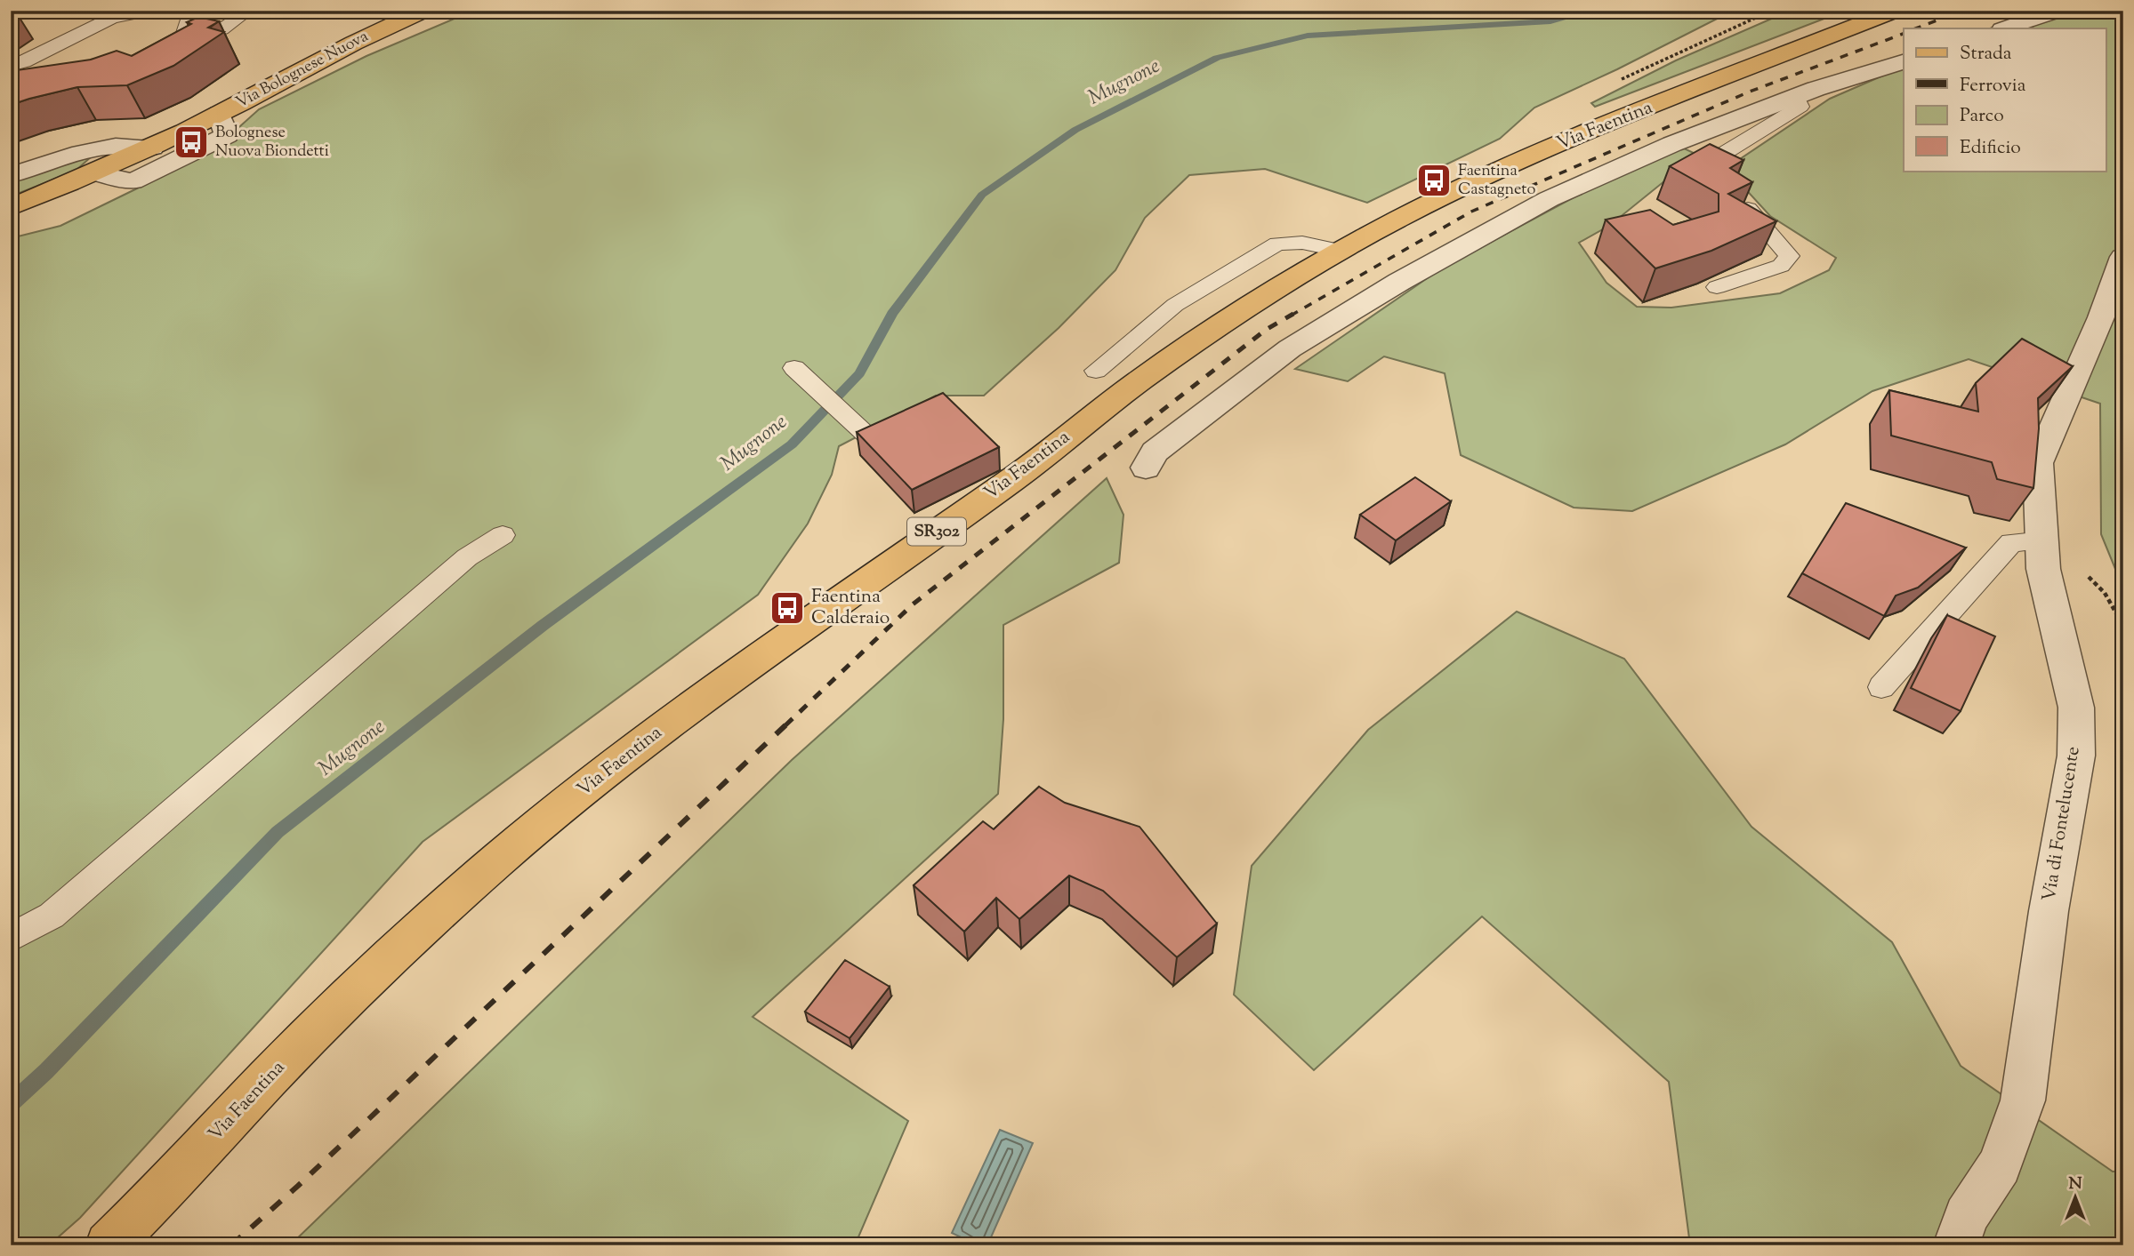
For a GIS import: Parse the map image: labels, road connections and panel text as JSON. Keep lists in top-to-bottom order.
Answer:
{
  "streets": {
    "main road": ["Via Bolognese Nuova", "Via Faentina", "SR302"],
    "street": ["Via di Fontelucente"]
  },
  "water": ["Mugnone"],
  "places": {
    "bus stop": ["Bolognese Nuova Biondetti", "Faentina Castagneto", "Faentina Calderaio"]
  },
  "legend": [
    "Strada",
    "Ferrovia",
    "Parco",
    "Edificio"
  ],
  "north": "top"
}
